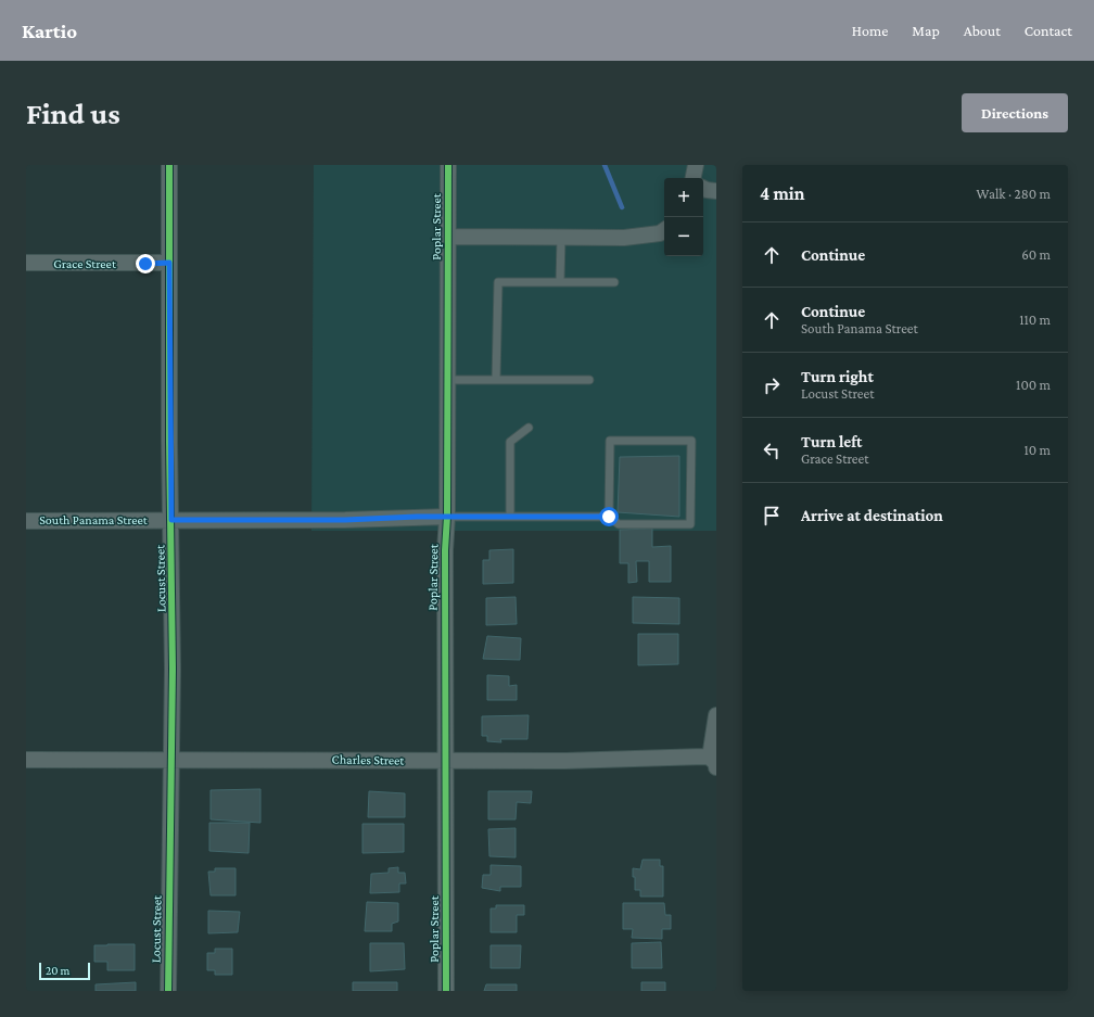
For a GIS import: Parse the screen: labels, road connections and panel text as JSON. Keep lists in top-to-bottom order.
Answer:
{
  "streets": {
    "street": [
      "Poplar Street",
      "Grace Street",
      "South Panama Street",
      "Locust Street",
      "Charles Street"
    ]
  },
  "crossings": [
    ["Poplar Street", "South Panama Street"],
    ["Poplar Street", "Charles Street"],
    ["Grace Street", "Locust Street"],
    ["South Panama Street", "Locust Street"],
    ["Locust Street", "Charles Street"]
  ],
  "scale_bar": "20 m",
  "page": {
    "header": "Kartio",
    "nav": [
      "Home",
      "Map",
      "About",
      "Contact"
    ],
    "buttons": "Directions",
    "title": "Find us",
    "heading": ["4 min", "Walk · 280 m"],
    "map_buttons": ["+", "−"],
    "list": [
      ["Continue", "60 m"],
      ["Continue", "South Panama Street", "110 m"],
      ["Turn right", "Locust Street", "100 m"],
      ["Turn left", "Grace Street", "10 m"],
      "Arrive at destination"
    ],
    "scale": "20 m"
  }
}
